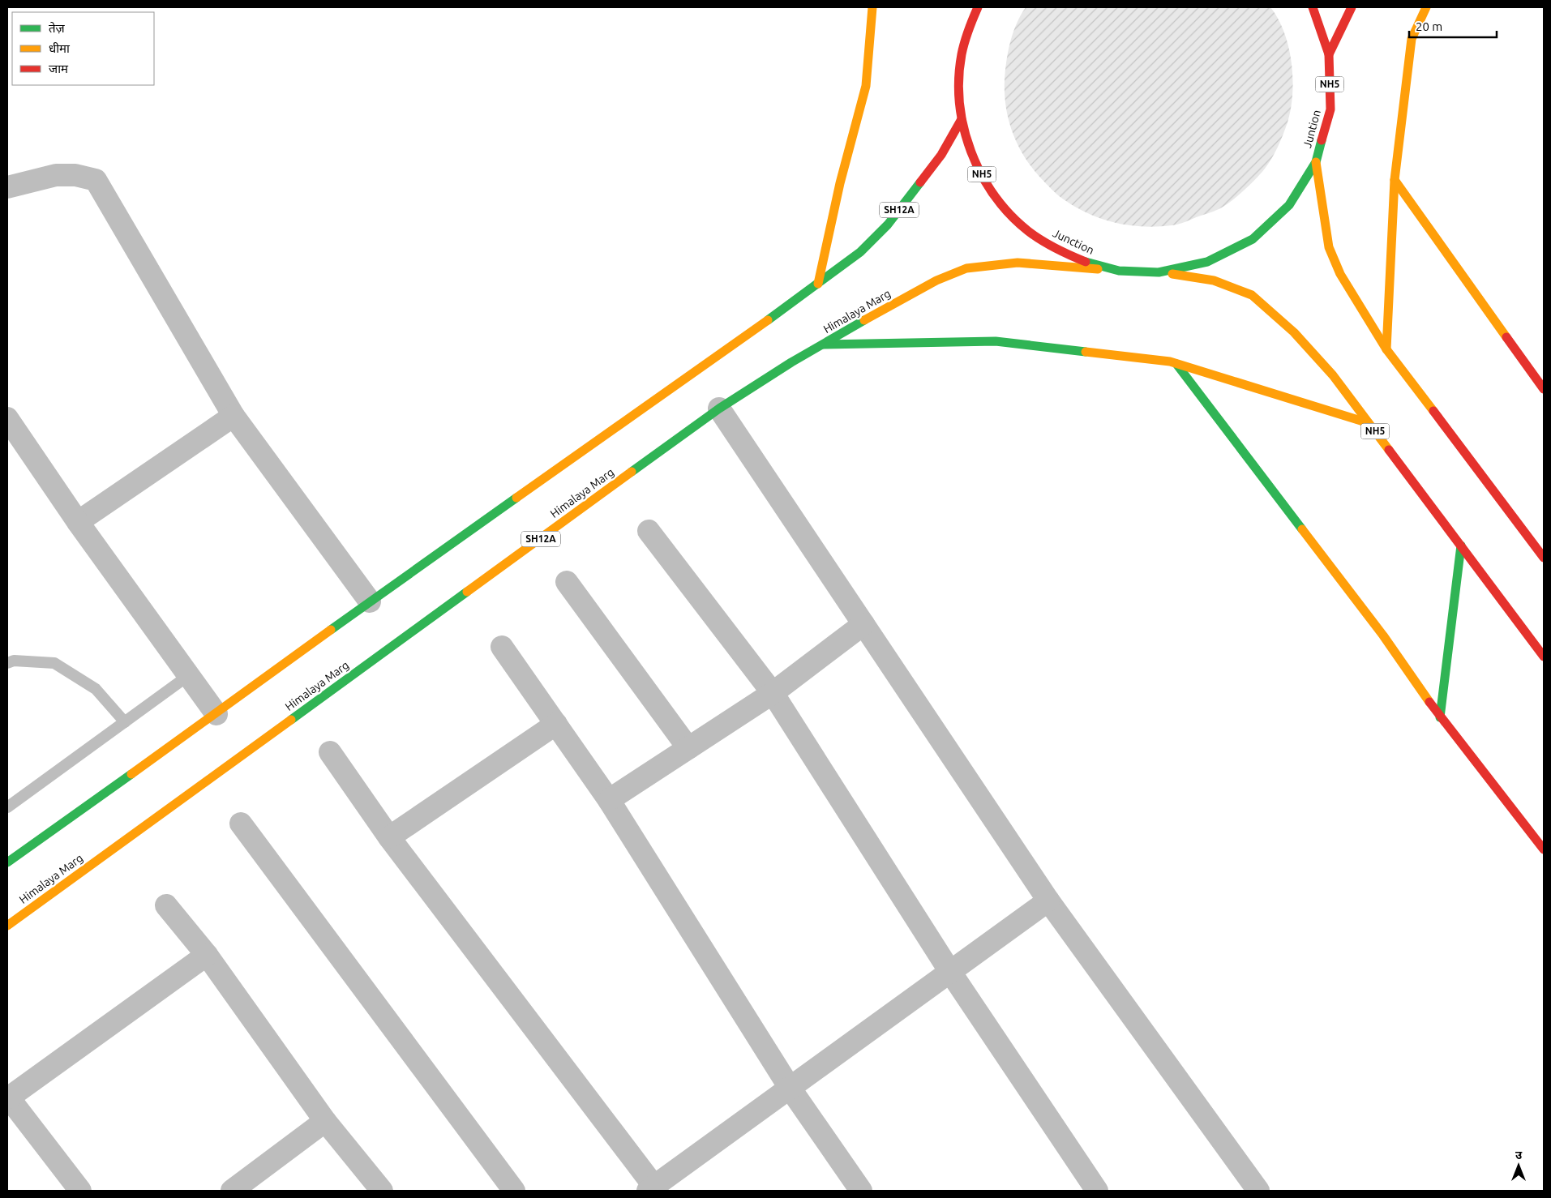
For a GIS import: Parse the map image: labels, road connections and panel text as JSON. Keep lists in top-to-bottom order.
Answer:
{
  "streets": {
    "main road": [
      "NH5",
      "Juntion",
      "SH12A",
      "Junction",
      "Himalaya Marg"
    ]
  },
  "crossings": [
    ["NH5", "Juntion"],
    ["NH5", "Junction"],
    ["Juntion", "Junction"],
    ["SH12A", "Junction"],
    ["Junction", "Himalaya Marg"]
  ],
  "legend": ["तेज़", "धीमा", "जाम"],
  "scale_bar": "20 m",
  "north": "top"
}
